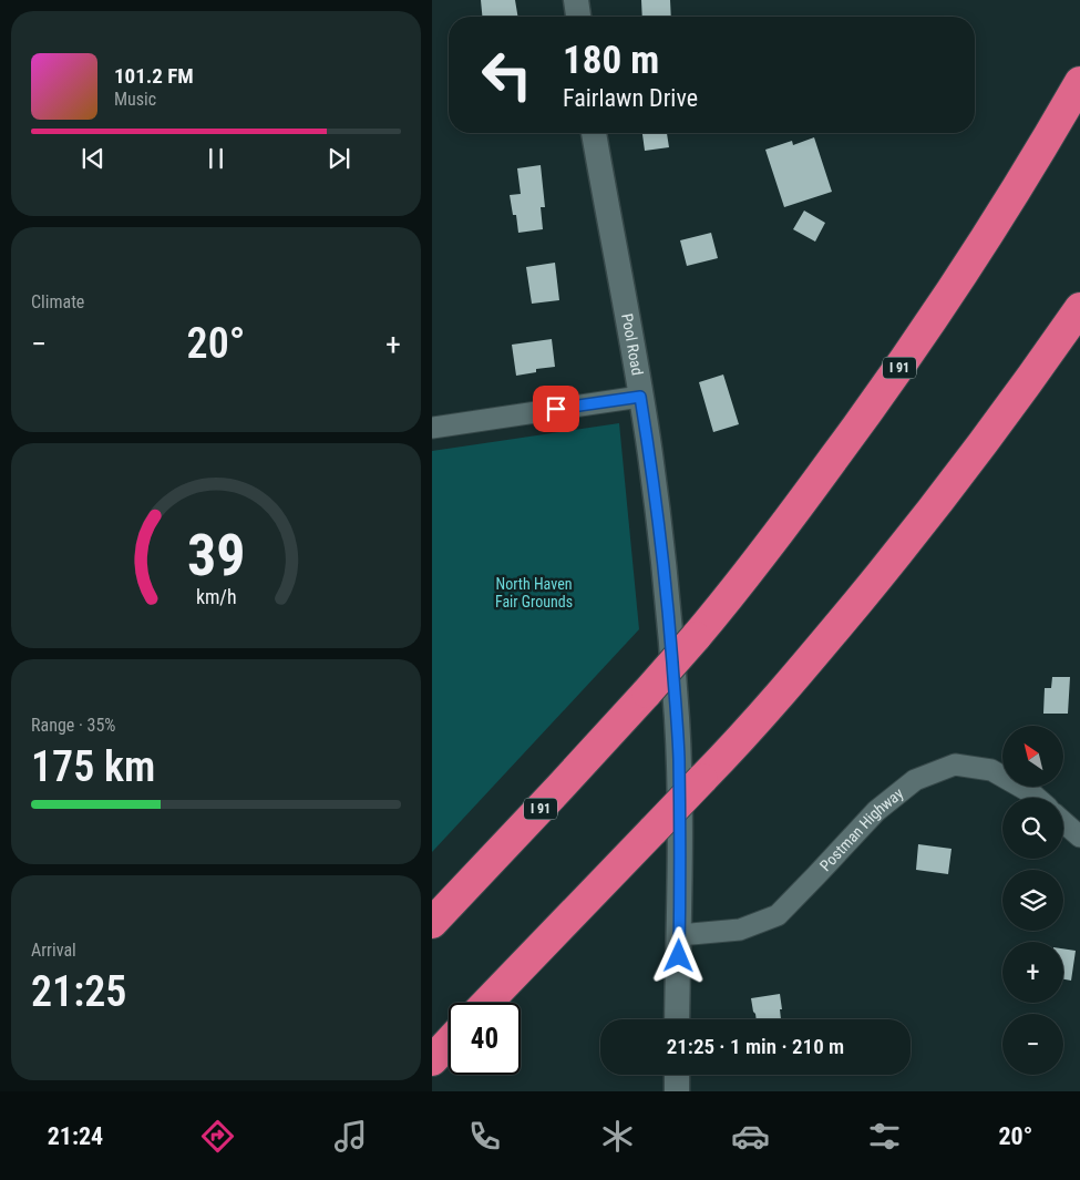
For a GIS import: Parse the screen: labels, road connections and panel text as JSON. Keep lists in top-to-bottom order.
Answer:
{
  "streets": {
    "highway": ["I 91"],
    "street": ["Pool Road", "Postman Highway"]
  },
  "crossings": [
    ["Pool Road", "Postman Highway"]
  ],
  "parks": ["North Haven Fair Grounds"],
  "north": "top left",
  "page": {
    "turn": ["180 m", "Fairlawn Drive"],
    "song": ["101.2 FM", "Music"],
    "tile": [
      "Climate",
      ["Range · 35%", "175 km"],
      ["Arrival", "21:25"]
    ],
    "heat": ["−", "20°", "+"],
    "map_buttons": ["+", "−"],
    "limit": "40",
    "trip": "21:25 · 1 min · 210 m",
    "tabs": ["21:24", "20°"],
    "gauge": ["39", "km/h"]
  }
}
